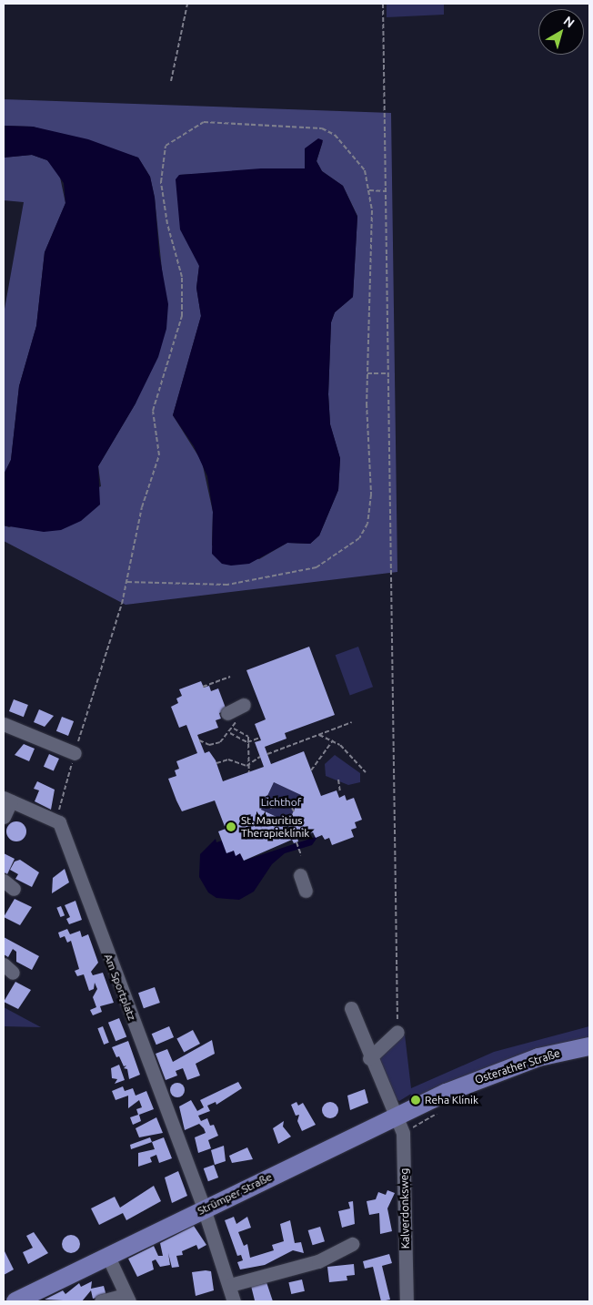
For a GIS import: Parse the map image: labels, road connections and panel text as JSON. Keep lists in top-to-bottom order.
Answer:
{
  "streets": {
    "main road": ["Osterather Straße", "Strümper Straße"],
    "street": ["Am Sportplatz", "Kalverdonksweg"]
  },
  "crossings": [
    ["Am Sportplatz", "Strümper Straße"],
    ["Osterather Straße", "Strümper Straße"],
    ["Osterather Straße", "Kalverdonksweg"],
    ["Strümper Straße", "Kalverdonksweg"]
  ],
  "parks": ["Lichthof"],
  "places": ["St. Mauritius Therapieklinik", "Reha Klinik"],
  "north": "top right"
}
